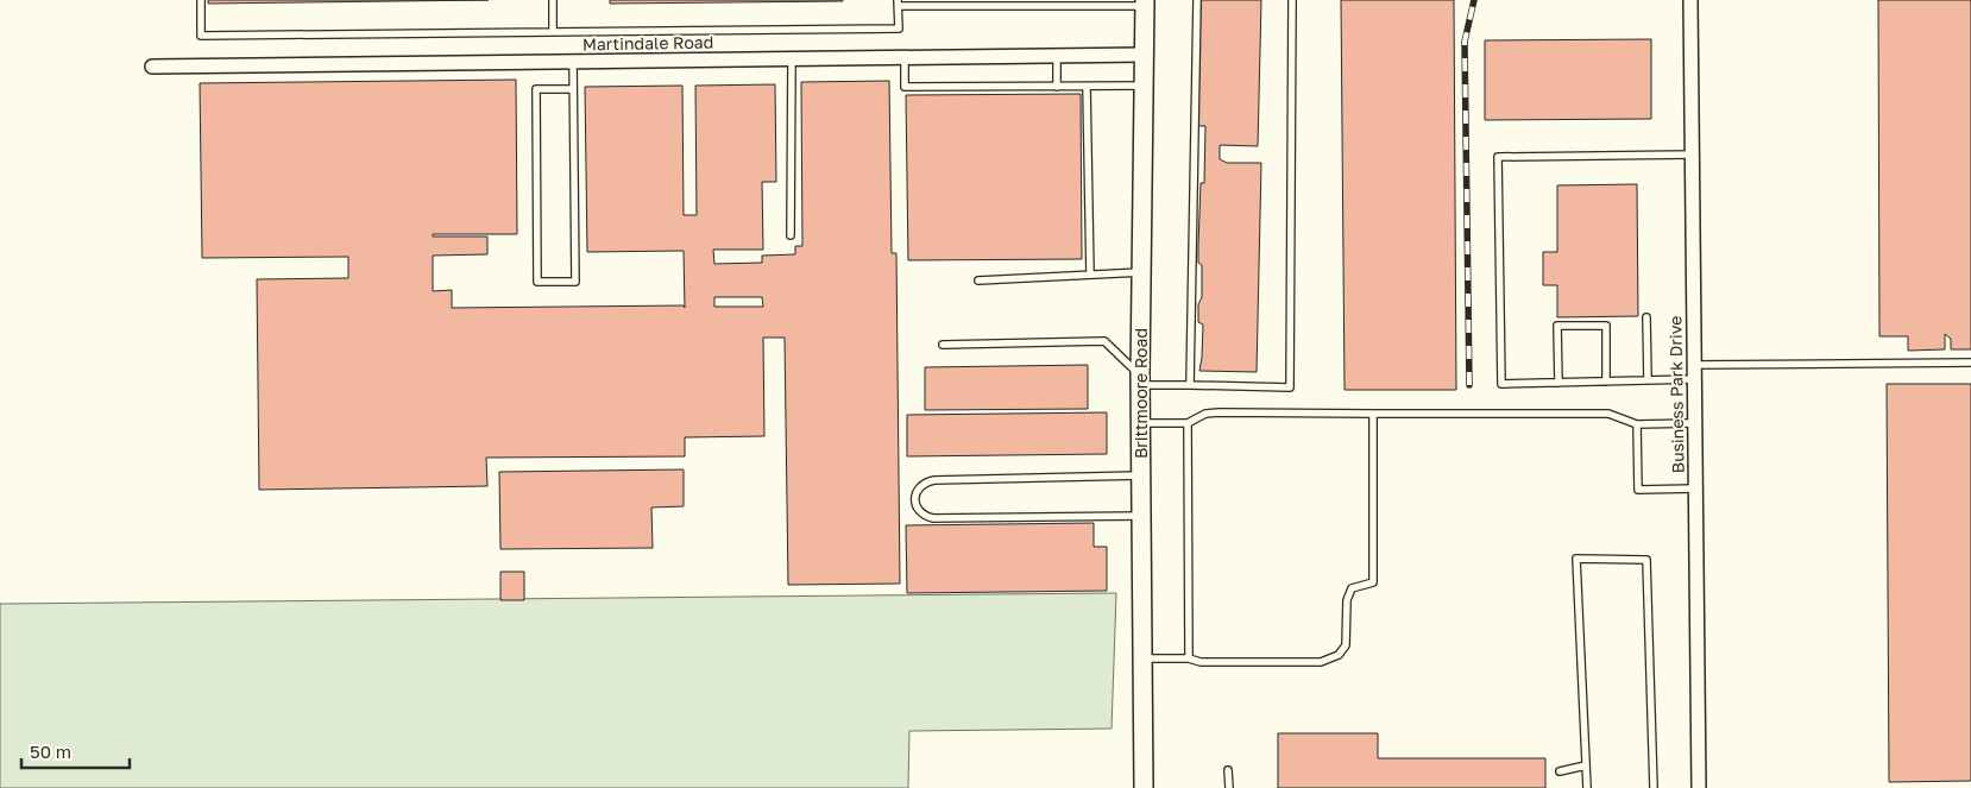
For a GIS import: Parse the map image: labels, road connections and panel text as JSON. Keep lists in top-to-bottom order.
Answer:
{
  "streets": {
    "main road": ["Brittmoore Road"],
    "street": ["Martindale Road", "Business Park Drive"]
  },
  "crossings": [
    ["Martindale Road", "Brittmoore Road"]
  ],
  "scale_bar": "50 m"
}
